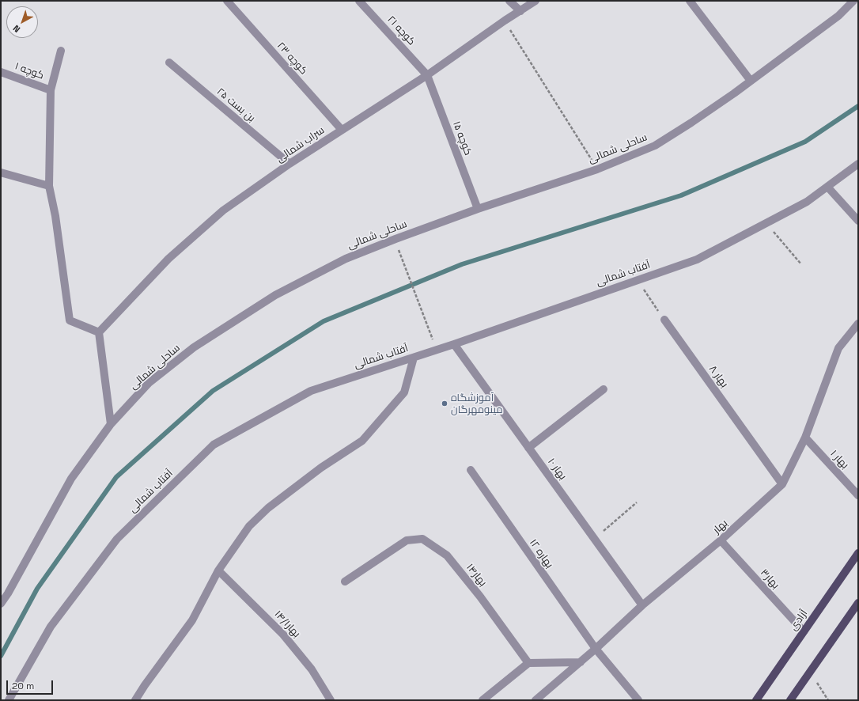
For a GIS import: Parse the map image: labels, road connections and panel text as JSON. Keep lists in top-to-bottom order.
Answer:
{
  "streets": {
    "main road": ["آزادی"],
    "street": [
      "کوچه ۲۱",
      "کوچه ۲۳",
      "کوچه ۱",
      "بن بست ۲۵",
      "کوچه ۱۵",
      "سراب شمالی",
      "ساحلی شمالی",
      "آفتاب شمالی",
      "بهار ۸",
      "بهار ۱",
      "بهار ۱۰",
      "بهار",
      "بهاره ۱۲",
      "بهار۱۴",
      "بهار۳",
      "بهار۱۴/۱"
    ]
  },
  "crossings": [
    ["کوچه ۲۱", "کوچه ۱۵"],
    ["کوچه ۲۱", "سراب شمالی"],
    ["کوچه ۲۳", "سراب شمالی"],
    ["بن بست ۲۵", "سراب شمالی"],
    ["کوچه ۱۵", "سراب شمالی"],
    ["کوچه ۱۵", "ساحلی شمالی"],
    ["آفتاب شمالی", "بهار ۱۰"],
    ["بهار ۸", "بهار"],
    ["بهار ۱", "بهار"],
    ["بهار ۱۰", "بهار"],
    ["بهار", "بهاره ۱۲"],
    ["بهار", "بهار۳"],
    ["بهار۳", "آزادی"]
  ],
  "places": ["آموزشگاه مینومهرگان"],
  "scale_bar": "20 m",
  "north": "bottom left"
}
